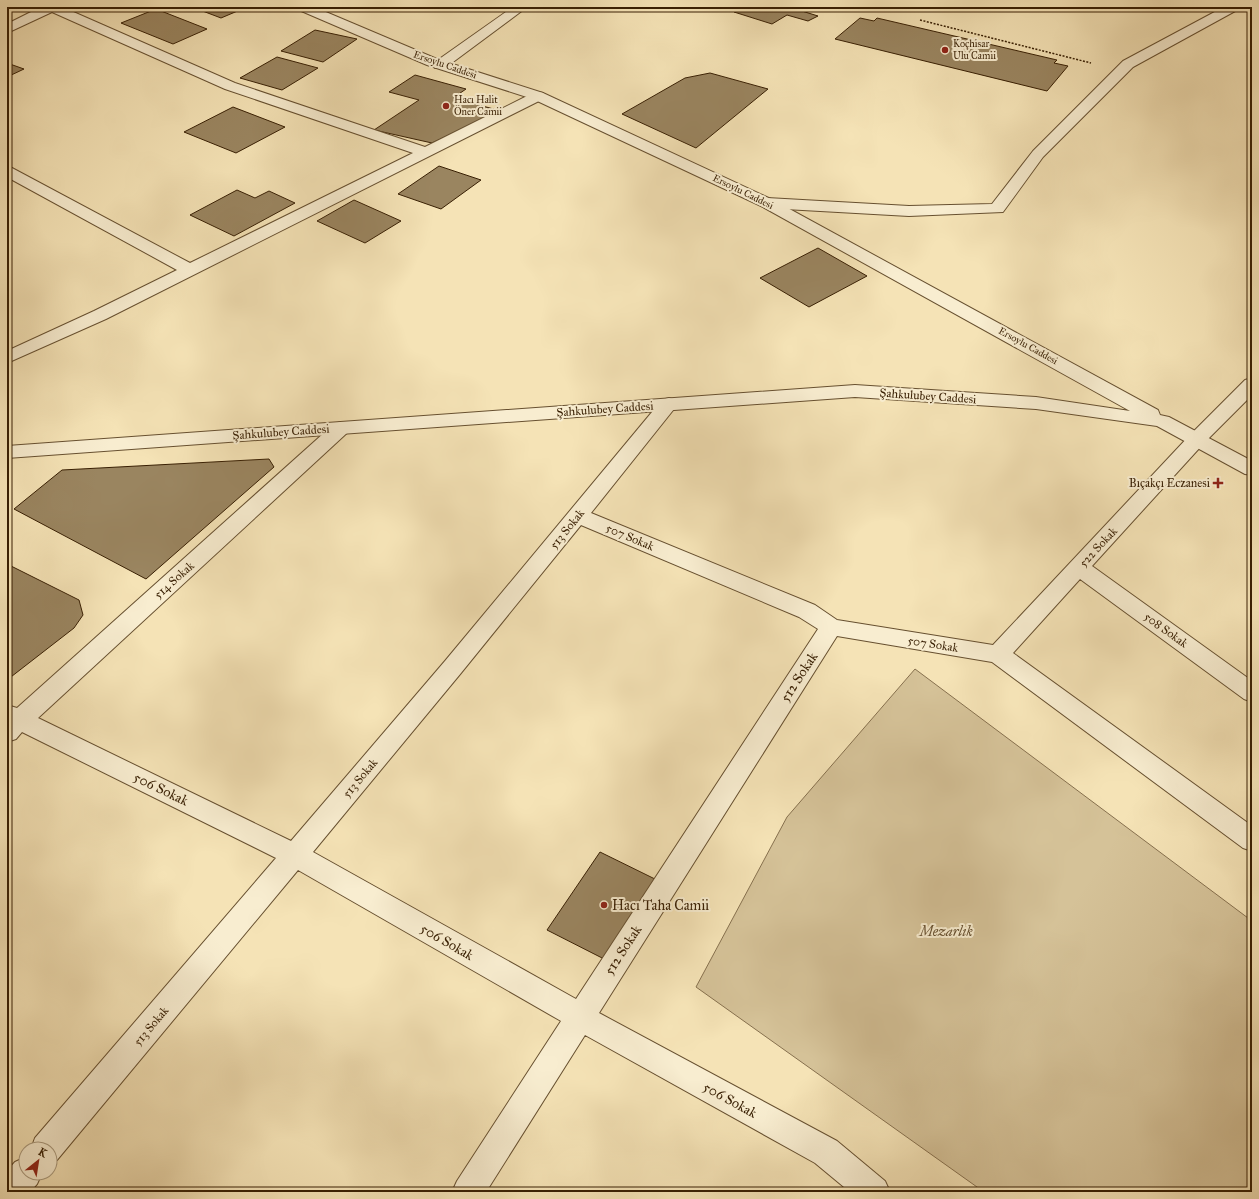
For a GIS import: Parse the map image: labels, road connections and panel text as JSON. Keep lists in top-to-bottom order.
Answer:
{
  "streets": {
    "street": [
      "Ersoylu Caddesi",
      "Şahkulubey Caddesi",
      "513 Sokak",
      "507 Sokak",
      "522 Sokak",
      "514 Sokak",
      "508 Sokak",
      "512 Sokak",
      "506 Sokak"
    ]
  },
  "crossings": [
    ["Ersoylu Caddesi", "Şahkulubey Caddesi"],
    ["Şahkulubey Caddesi", "513 Sokak"],
    ["Şahkulubey Caddesi", "522 Sokak"],
    ["Şahkulubey Caddesi", "514 Sokak"],
    ["513 Sokak", "507 Sokak"],
    ["513 Sokak", "506 Sokak"],
    ["507 Sokak", "522 Sokak"],
    ["507 Sokak", "512 Sokak"],
    ["522 Sokak", "508 Sokak"],
    ["514 Sokak", "506 Sokak"],
    ["512 Sokak", "506 Sokak"]
  ],
  "parks": ["Mezarlık"],
  "places": {
    "other": ["Koçhisar Ulu Camii", "Hacı Halit Öner Camii", "Hacı Taha Camii"],
    "health": ["Bıçakçı Eczanesi"]
  },
  "north": "top right"
}
